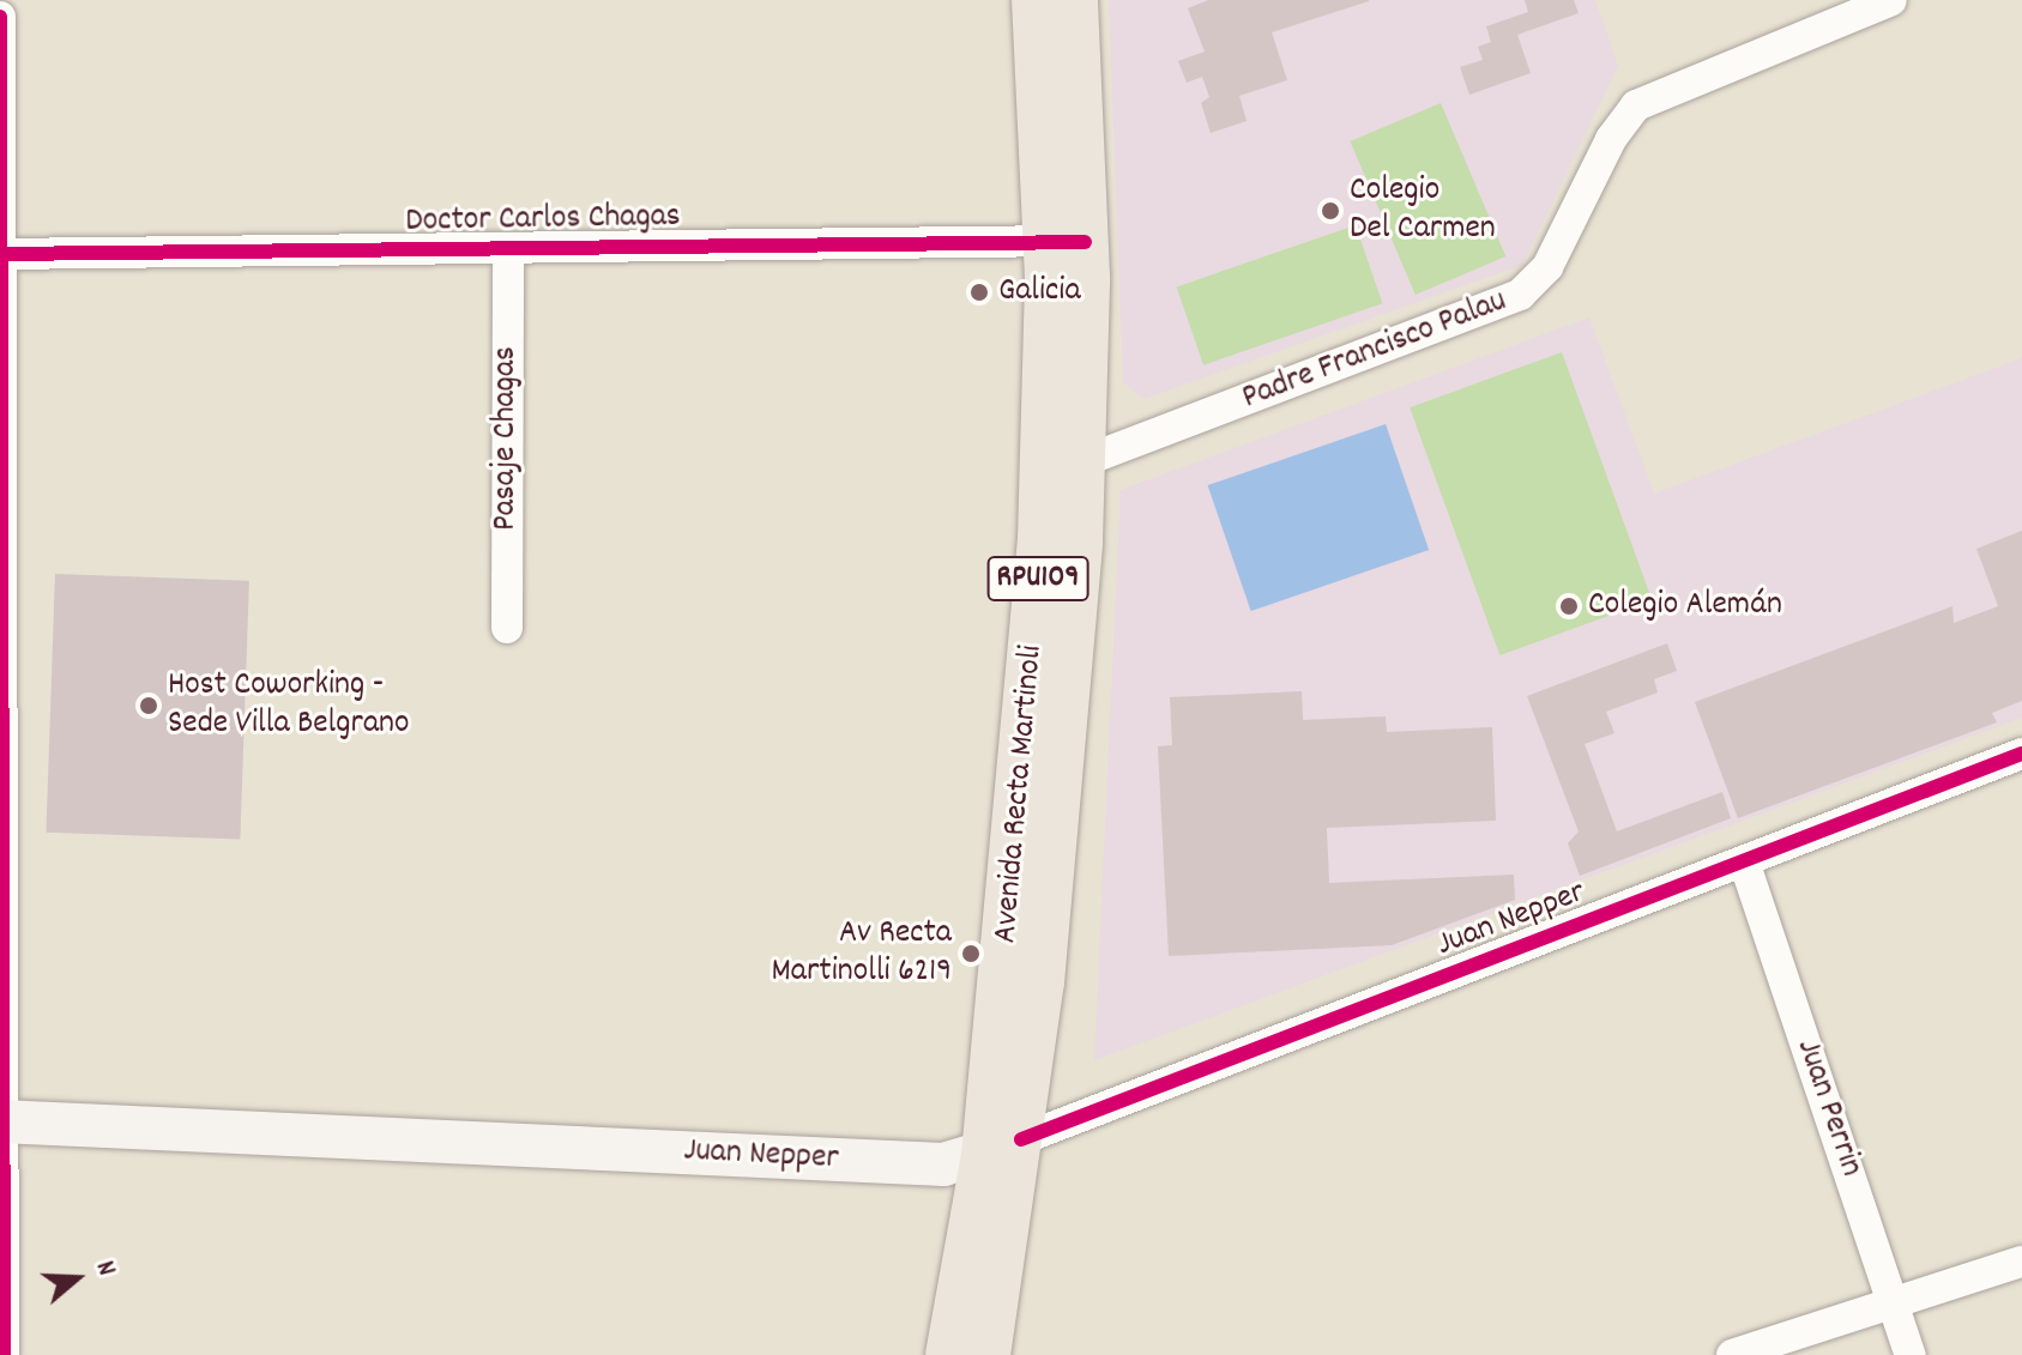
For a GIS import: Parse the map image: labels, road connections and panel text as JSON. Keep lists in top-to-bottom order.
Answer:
{
  "streets": {
    "main road": ["RPU109", "Avenida Recta Martinoli", "Juan Nepper"],
    "street": [
      "Doctor Carlos Chagas",
      "Padre Francisco Palau",
      "Pasaje Chagas",
      "Juan Perrin"
    ]
  },
  "crossings": [
    ["Doctor Carlos Chagas", "Pasaje Chagas"],
    ["Doctor Carlos Chagas", "Avenida Recta Martinoli"],
    ["Padre Francisco Palau", "Avenida Recta Martinoli"],
    ["Avenida Recta Martinoli", "Juan Nepper"],
    ["Juan Nepper", "Juan Perrin"]
  ],
  "places": [
    "Colegio Del Carmen",
    "Galicia",
    "Colegio Alemán",
    "Host Coworking - Sede Villa Belgrano",
    "Av Recta Martinolli 6219"
  ],
  "north": "right"
}
